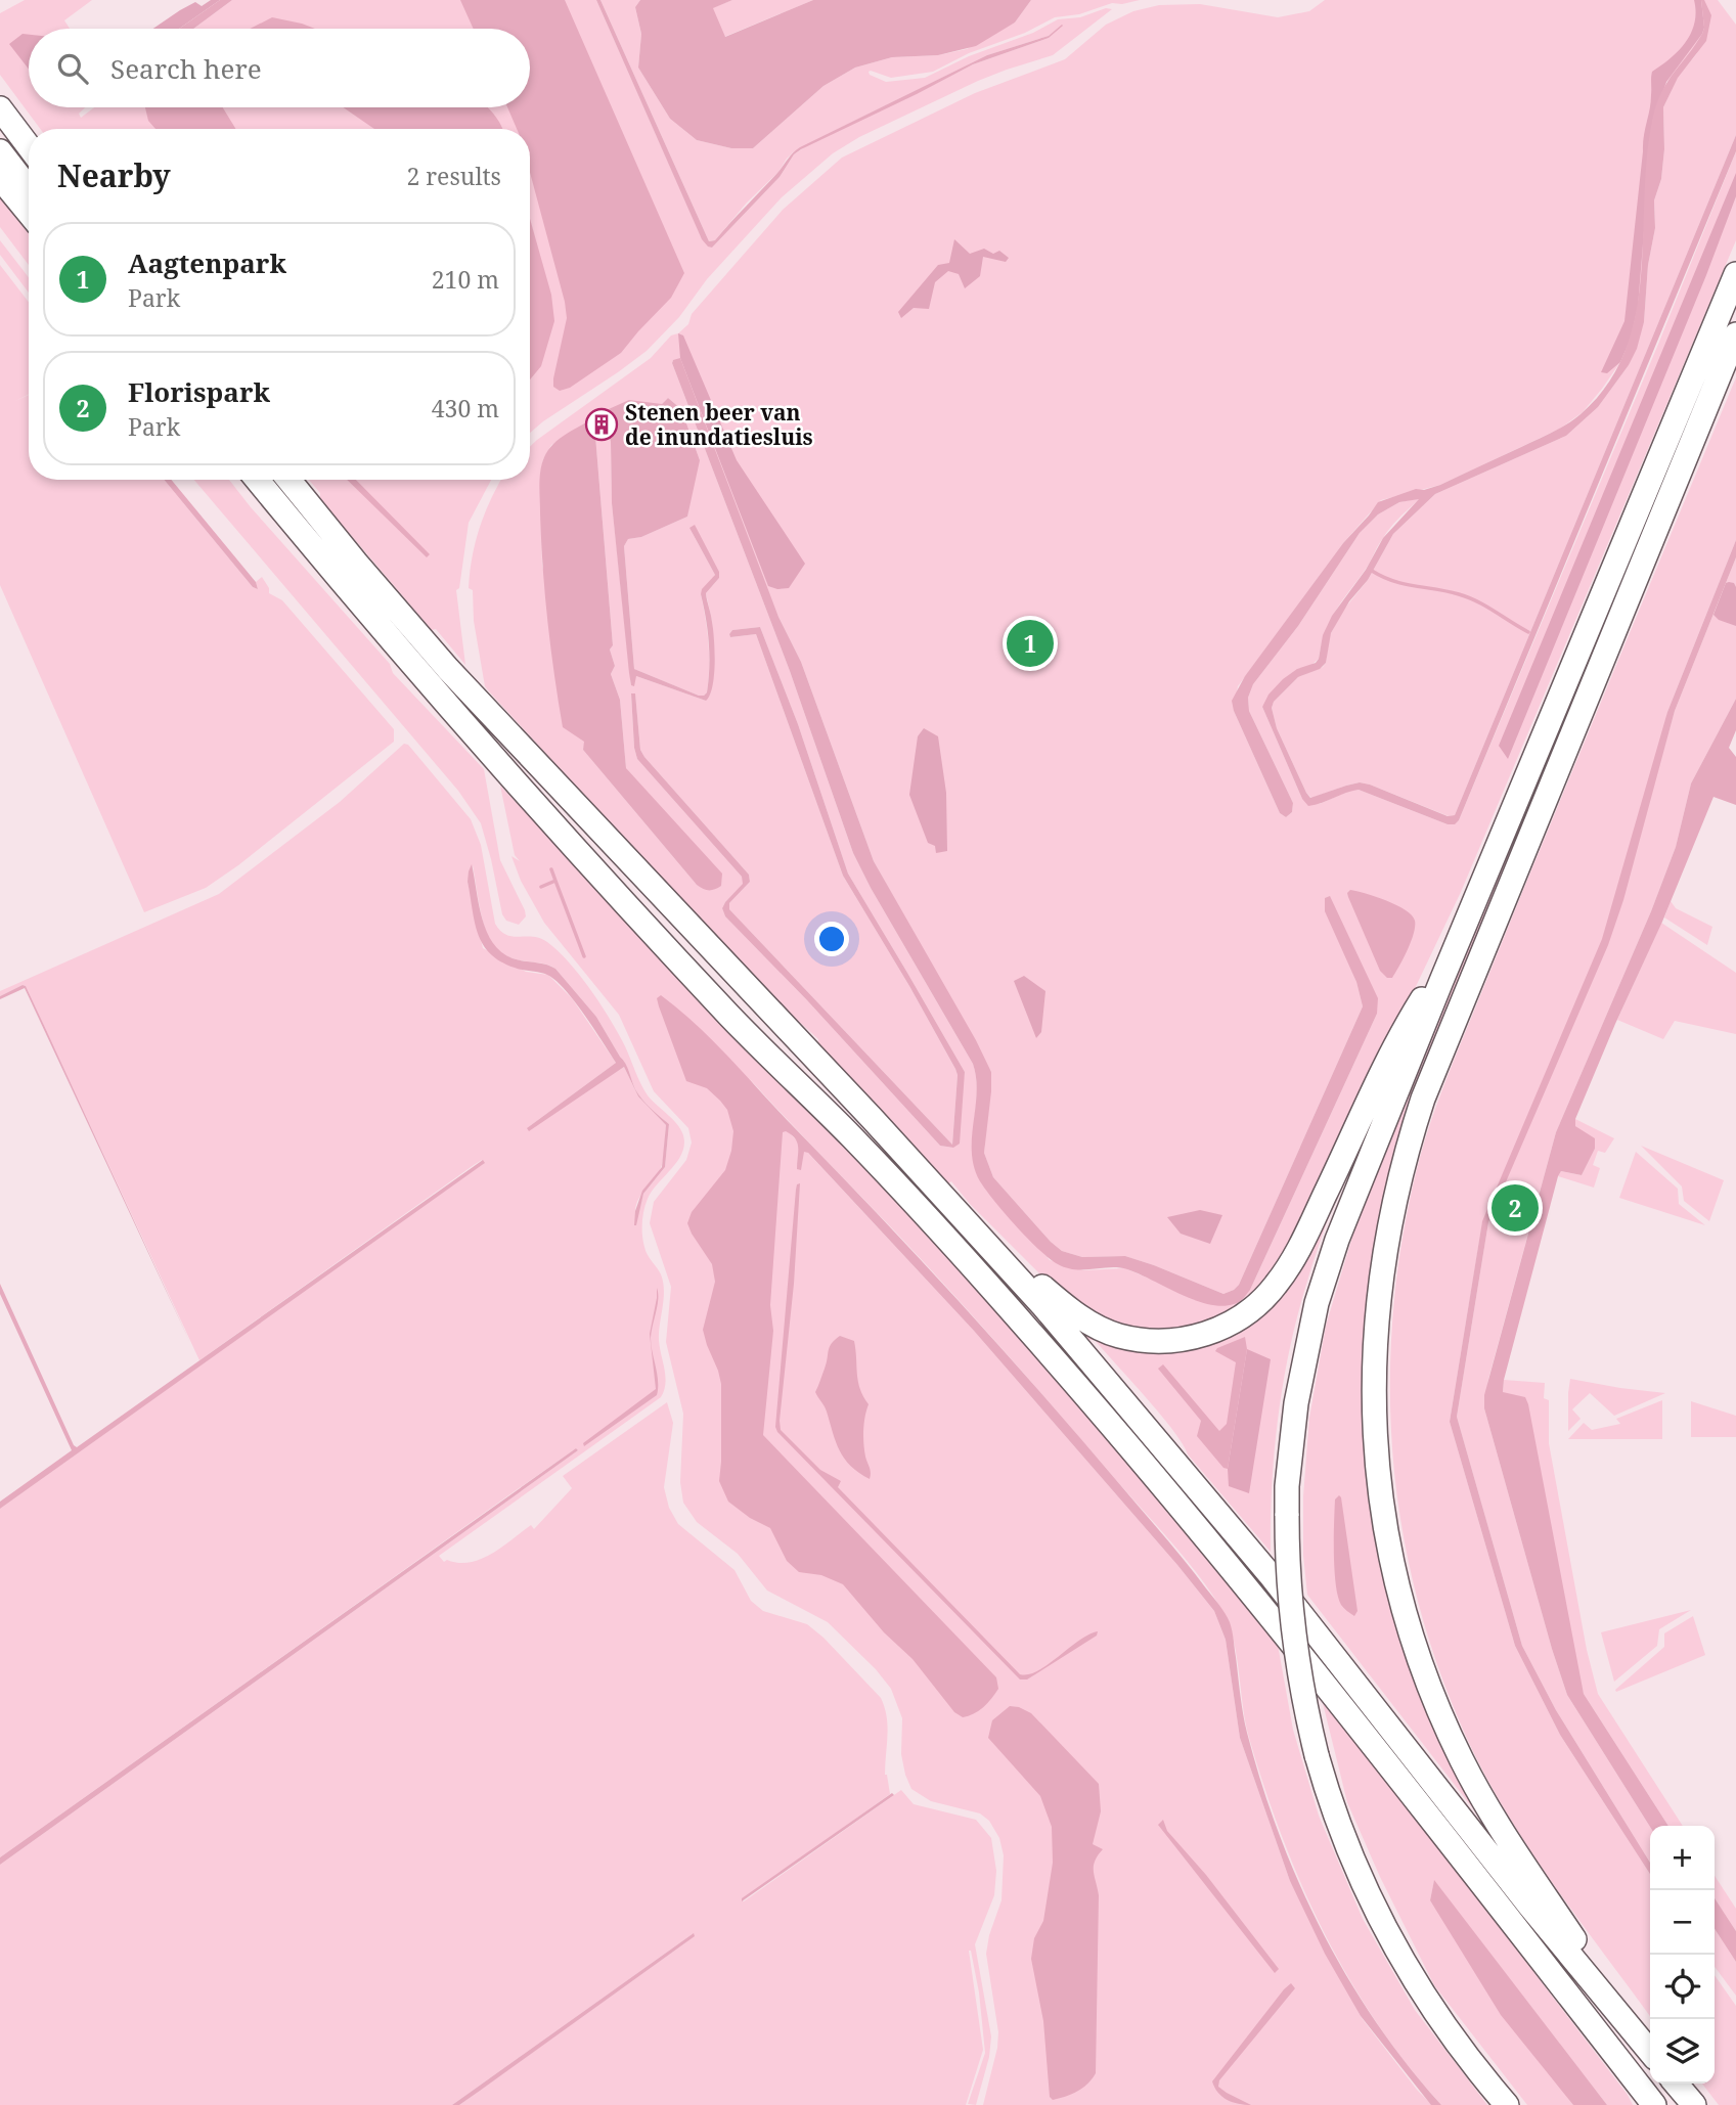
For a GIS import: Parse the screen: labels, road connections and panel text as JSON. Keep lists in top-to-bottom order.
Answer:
{
  "places": {
    "building": ["Stenen beer van de inundatiesluis"]
  },
  "page": {
    "search": "Search here",
    "heading": ["Nearby", "2 results"],
    "list": [
      {
        "mark": "1",
        "name": "Aagtenpark",
        "note": "Park",
        "value": "210 m"
      },
      {
        "mark": "2",
        "name": "Florispark",
        "note": "Park",
        "value": "430 m"
      }
    ],
    "pins": ["1", "2"],
    "map_buttons": ["+", "−"]
  }
}
